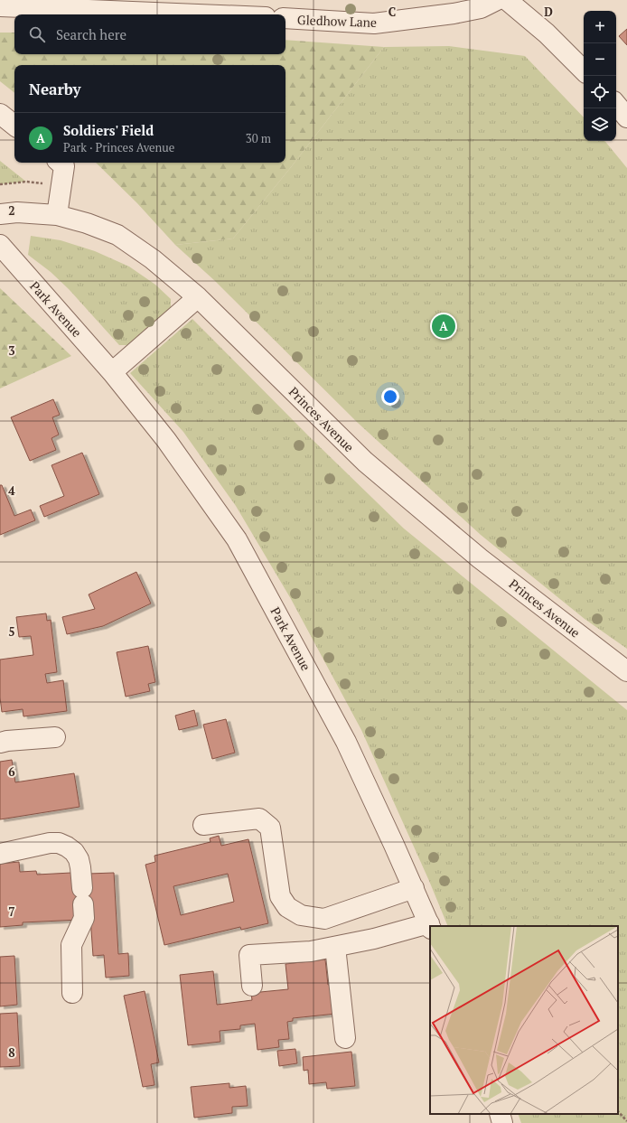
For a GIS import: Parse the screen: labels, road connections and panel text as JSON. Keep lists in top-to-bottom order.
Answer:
{
  "streets": {
    "street": ["Gledhow Lane", "Park Avenue", "Princes Avenue"]
  },
  "page": {
    "map_buttons": ["+", "−"],
    "search": "Search here",
    "heading": "Nearby",
    "list": [
      {
        "mark": "A",
        "name": "Soldiers' Field",
        "note": "Park · Princes Avenue",
        "value": "30 m"
      }
    ],
    "pins": "A"
  },
  "grid": {
    "columns": ["C", "D"],
    "rows": [
      "2",
      "3",
      "4",
      "5",
      "6",
      "7",
      "8"
    ]
  }
}
